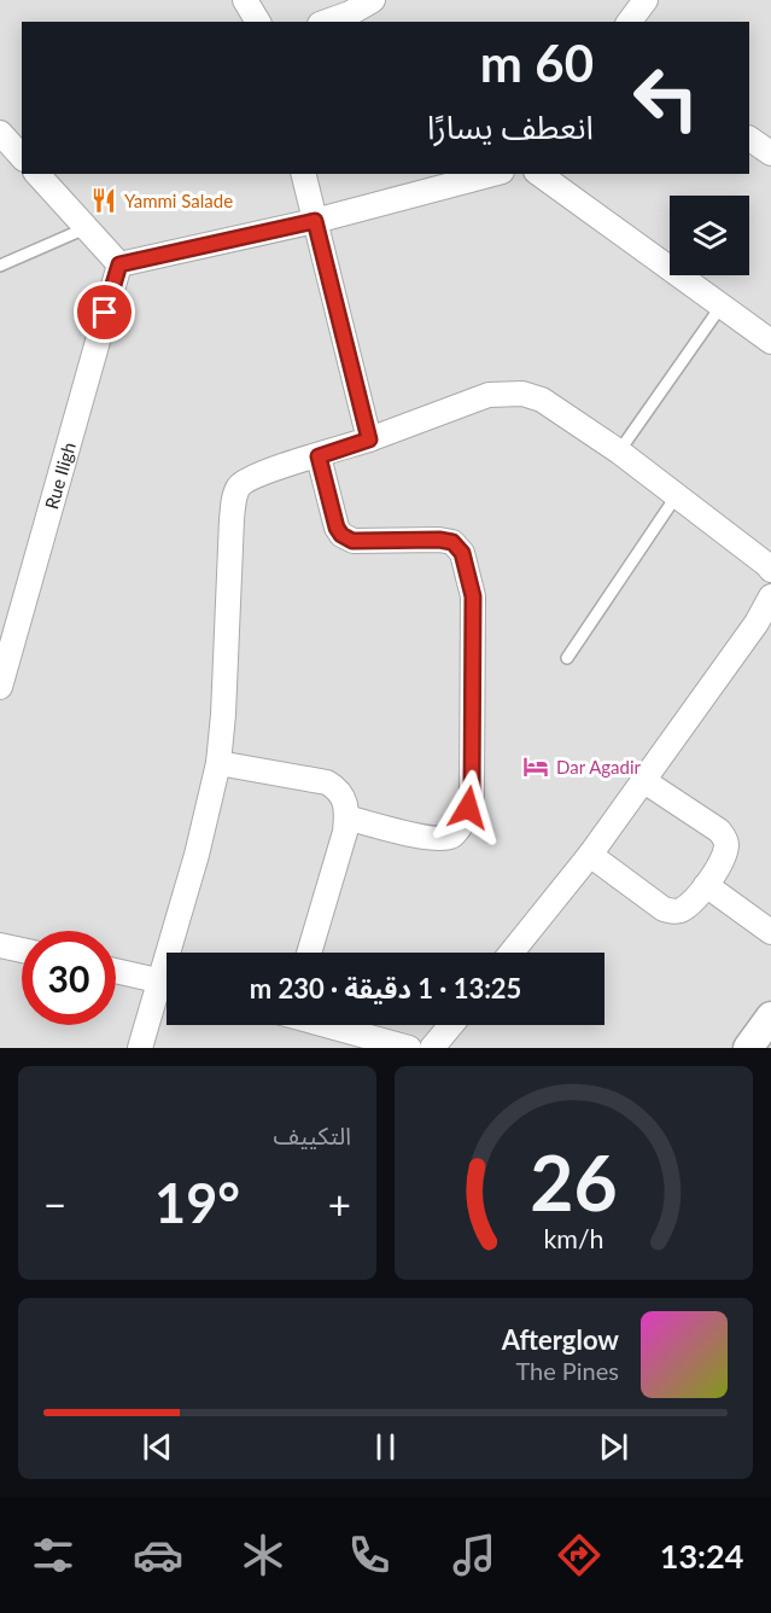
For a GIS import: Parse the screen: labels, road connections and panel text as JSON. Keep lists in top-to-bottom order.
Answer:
{
  "streets": {
    "street": ["Rue Iligh"]
  },
  "places": {
    "restaurant": ["Yammi Salade"],
    "hotel": ["Dar Agadir"]
  },
  "page": {
    "turn": ["60 m", "انعطف يسارًا"],
    "limit": "30",
    "trip": "13:25 · 1 دقيقة · 230 m",
    "tile": "التكييف",
    "heat": ["−", "19°", "+"],
    "song": ["Afterglow", "The Pines"],
    "tabs": "13:24",
    "gauge": ["26", "km/h"]
  }
}
